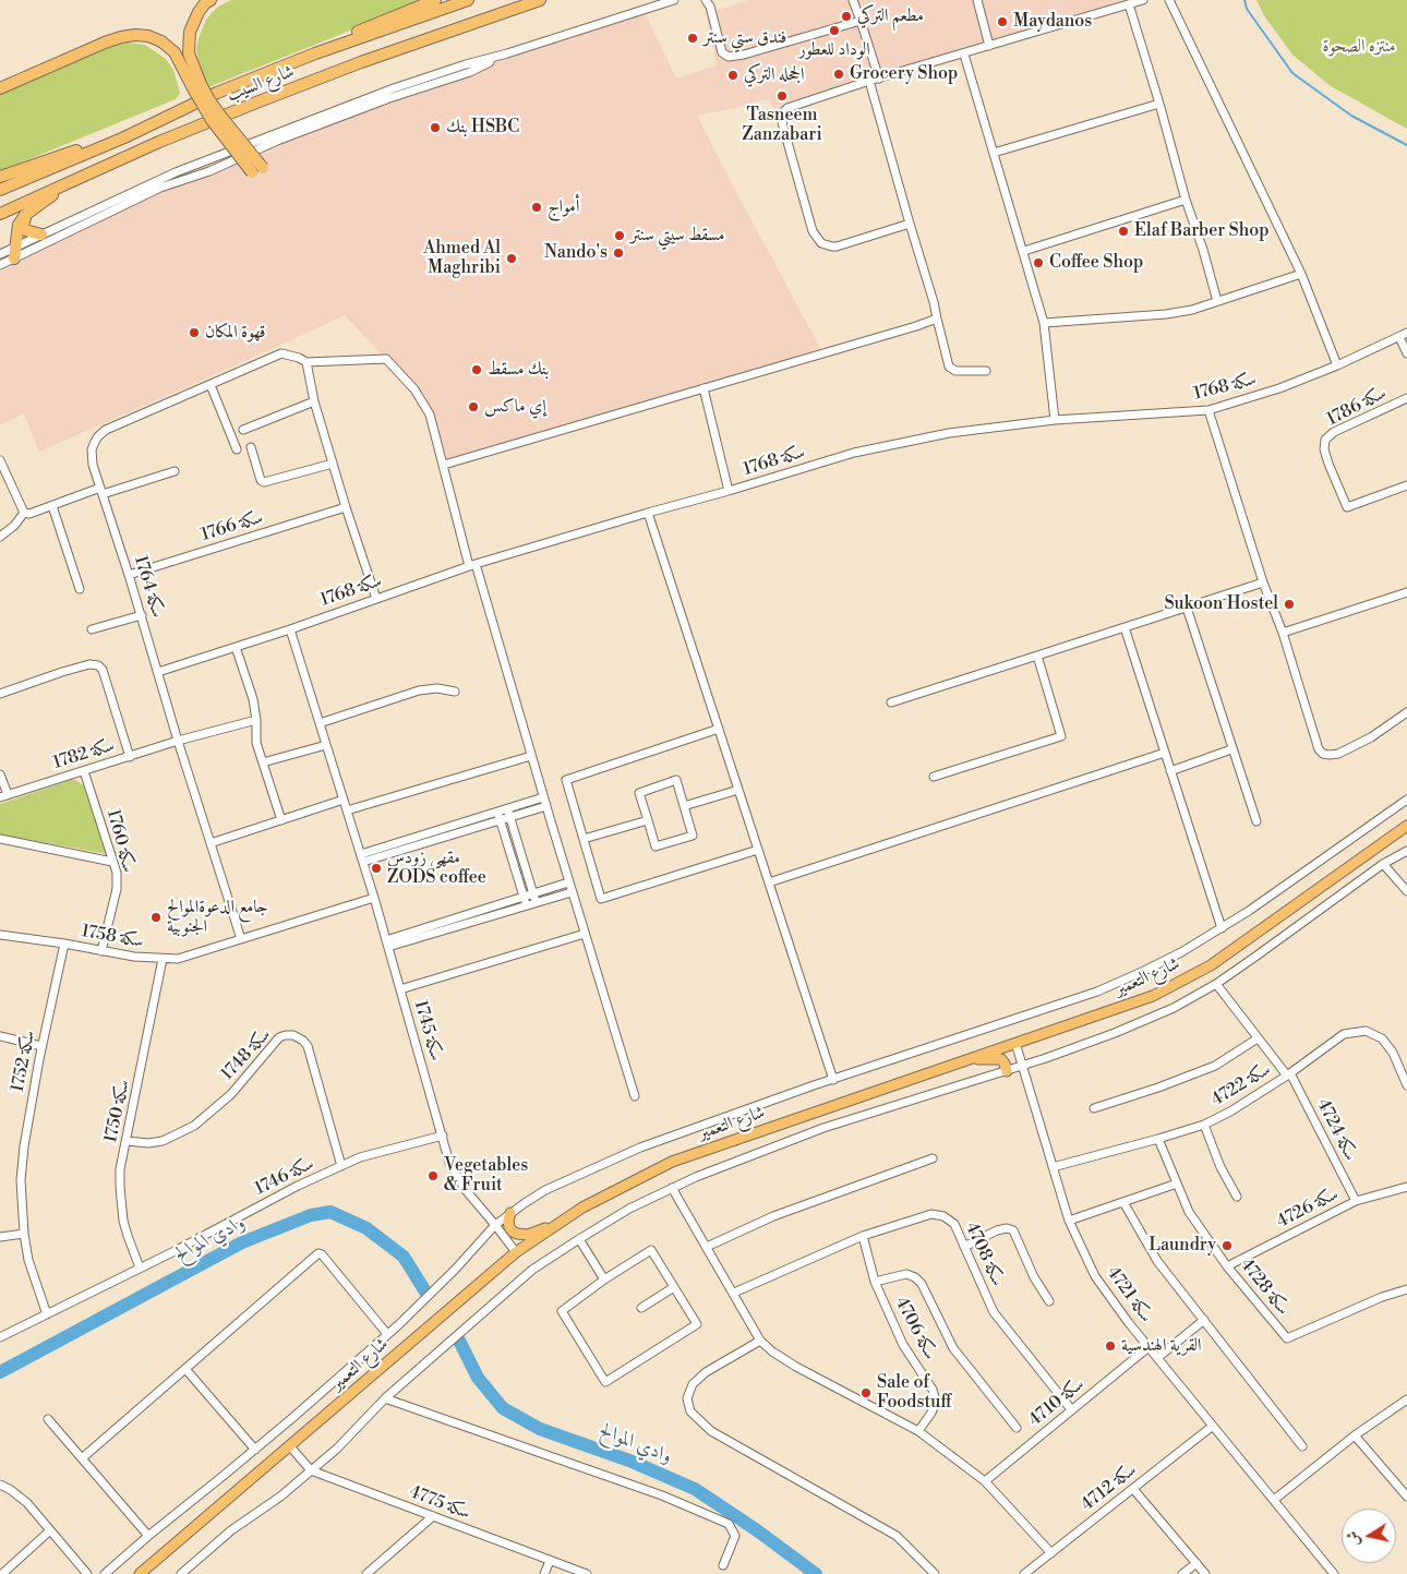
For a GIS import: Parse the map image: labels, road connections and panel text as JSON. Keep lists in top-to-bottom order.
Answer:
{
  "streets": {
    "highway": ["شارع السيب"],
    "main road": ["شارع التعمير"],
    "street": [
      "سكة 1768",
      "سكة 1786",
      "سكة 1766",
      "سكة 1764",
      "سكة 1782",
      "سكة 1760",
      "سكة 1758",
      "سكة 1745",
      "سكة 1748",
      "سكة 1752",
      "سكة 4722",
      "سكة 1750",
      "سكة 4724",
      "سكة 1746",
      "سكة 4726",
      "سكة 4708",
      "سكة 4728",
      "سكة 4721",
      "سكة 4706",
      "سكة 4710",
      "سكة 4712",
      "سكة 4775"
    ]
  },
  "crossings": [
    ["سكة 1768", "سكة 1764"],
    ["سكة 1768", "سكة 1745"],
    ["سكة 1766", "سكة 1764"],
    ["سكة 1764", "سكة 1782"],
    ["سكة 1764", "سكة 1758"],
    ["سكة 1782", "سكة 1760"],
    ["سكة 1760", "سكة 1758"],
    ["سكة 1758", "سكة 1745"],
    ["سكة 1758", "سكة 1752"],
    ["سكة 1758", "سكة 1750"],
    ["شارع التعمير", "سكة 1745"],
    ["شارع التعمير", "سكة 4721"],
    ["شارع التعمير", "سكة 4775"],
    ["سكة 1745", "سكة 1746"],
    ["سكة 1748", "سكة 1750"],
    ["سكة 1748", "سكة 1746"],
    ["سكة 1752", "سكة 1746"],
    ["سكة 4722", "سكة 4724"],
    ["سكة 4722", "سكة 4728"],
    ["سكة 4722", "سكة 4721"],
    ["سكة 1750", "سكة 1746"],
    ["سكة 4724", "سكة 4726"],
    ["سكة 4726", "سكة 4728"],
    ["سكة 4708", "سكة 4706"],
    ["سكة 4708", "سكة 4710"],
    ["سكة 4721", "سكة 4710"],
    ["سكة 4721", "سكة 4712"]
  ],
  "water": ["وادي الموالح"],
  "parks": ["منتزه الصحوة"],
  "places": [
    "مطعم التركي",
    "Maydanos",
    "الوداد للعطور",
    "فندق ستي سنتر",
    "Grocery Shop",
    "الجحله التركي",
    "Tasneem Zanzabari",
    "بنك HSBC",
    "أمواج",
    "Elaf Barber Shop",
    "مسقط سيتي سنتر",
    "Nando's",
    "Ahmed Al Maghribi",
    "Coffee Shop",
    "قهوة المكان",
    "بنك مسقط",
    "إي ماكس",
    "Sukoon Hostel",
    "مقهى زودس ZODS coffee",
    "جامع الدعوةالموالح الجنوبية",
    "Vegetables & Fruit",
    "Laundry",
    "القرية الهندسية",
    "Sale of Foodstuff"
  ],
  "north": "left"
}
